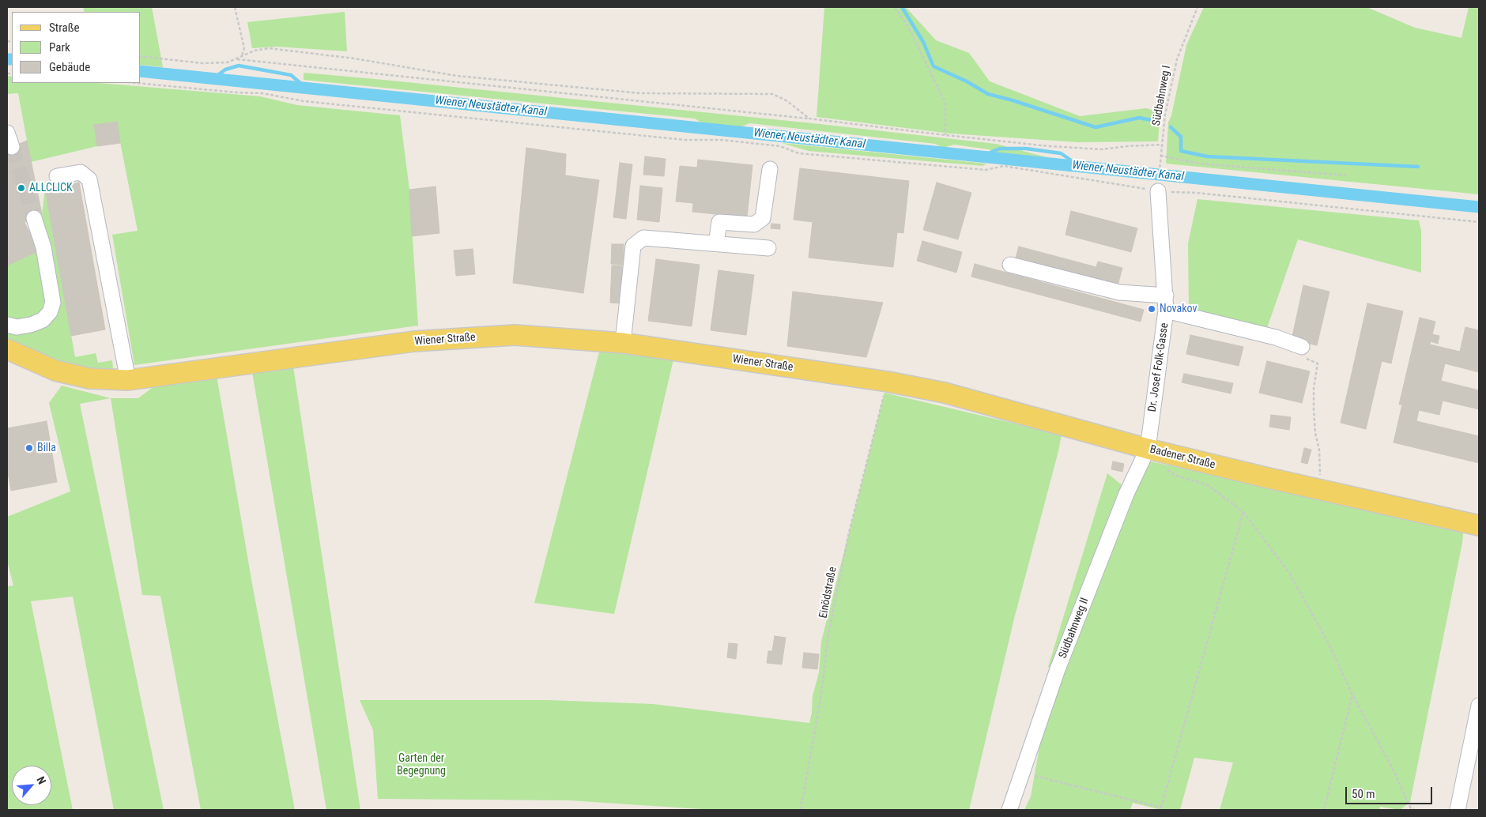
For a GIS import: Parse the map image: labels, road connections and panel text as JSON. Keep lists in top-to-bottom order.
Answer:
{
  "streets": {
    "main road": ["Wiener Straße", "Badener Straße"],
    "street": ["Dr. Josef Folk-Gasse", "Südbahnweg II"],
    "path": ["Südbahnweg I", "Einödstraße"]
  },
  "crossings": [
    ["Südbahnweg I", "Dr. Josef Folk-Gasse"],
    ["Wiener Straße", "Badener Straße"],
    ["Wiener Straße", "Einödstraße"],
    ["Dr. Josef Folk-Gasse", "Badener Straße"],
    ["Dr. Josef Folk-Gasse", "Südbahnweg II"],
    ["Badener Straße", "Einödstraße"],
    ["Badener Straße", "Südbahnweg II"]
  ],
  "water": ["Wiener Neustädter Kanal"],
  "parks": ["Garten der Begegnung"],
  "places": ["ALLCLICK", "Novakov", "Billa"],
  "legend": ["Straße", "Park", "Gebäude"],
  "scale_bar": "50 m",
  "north": "top right"
}
